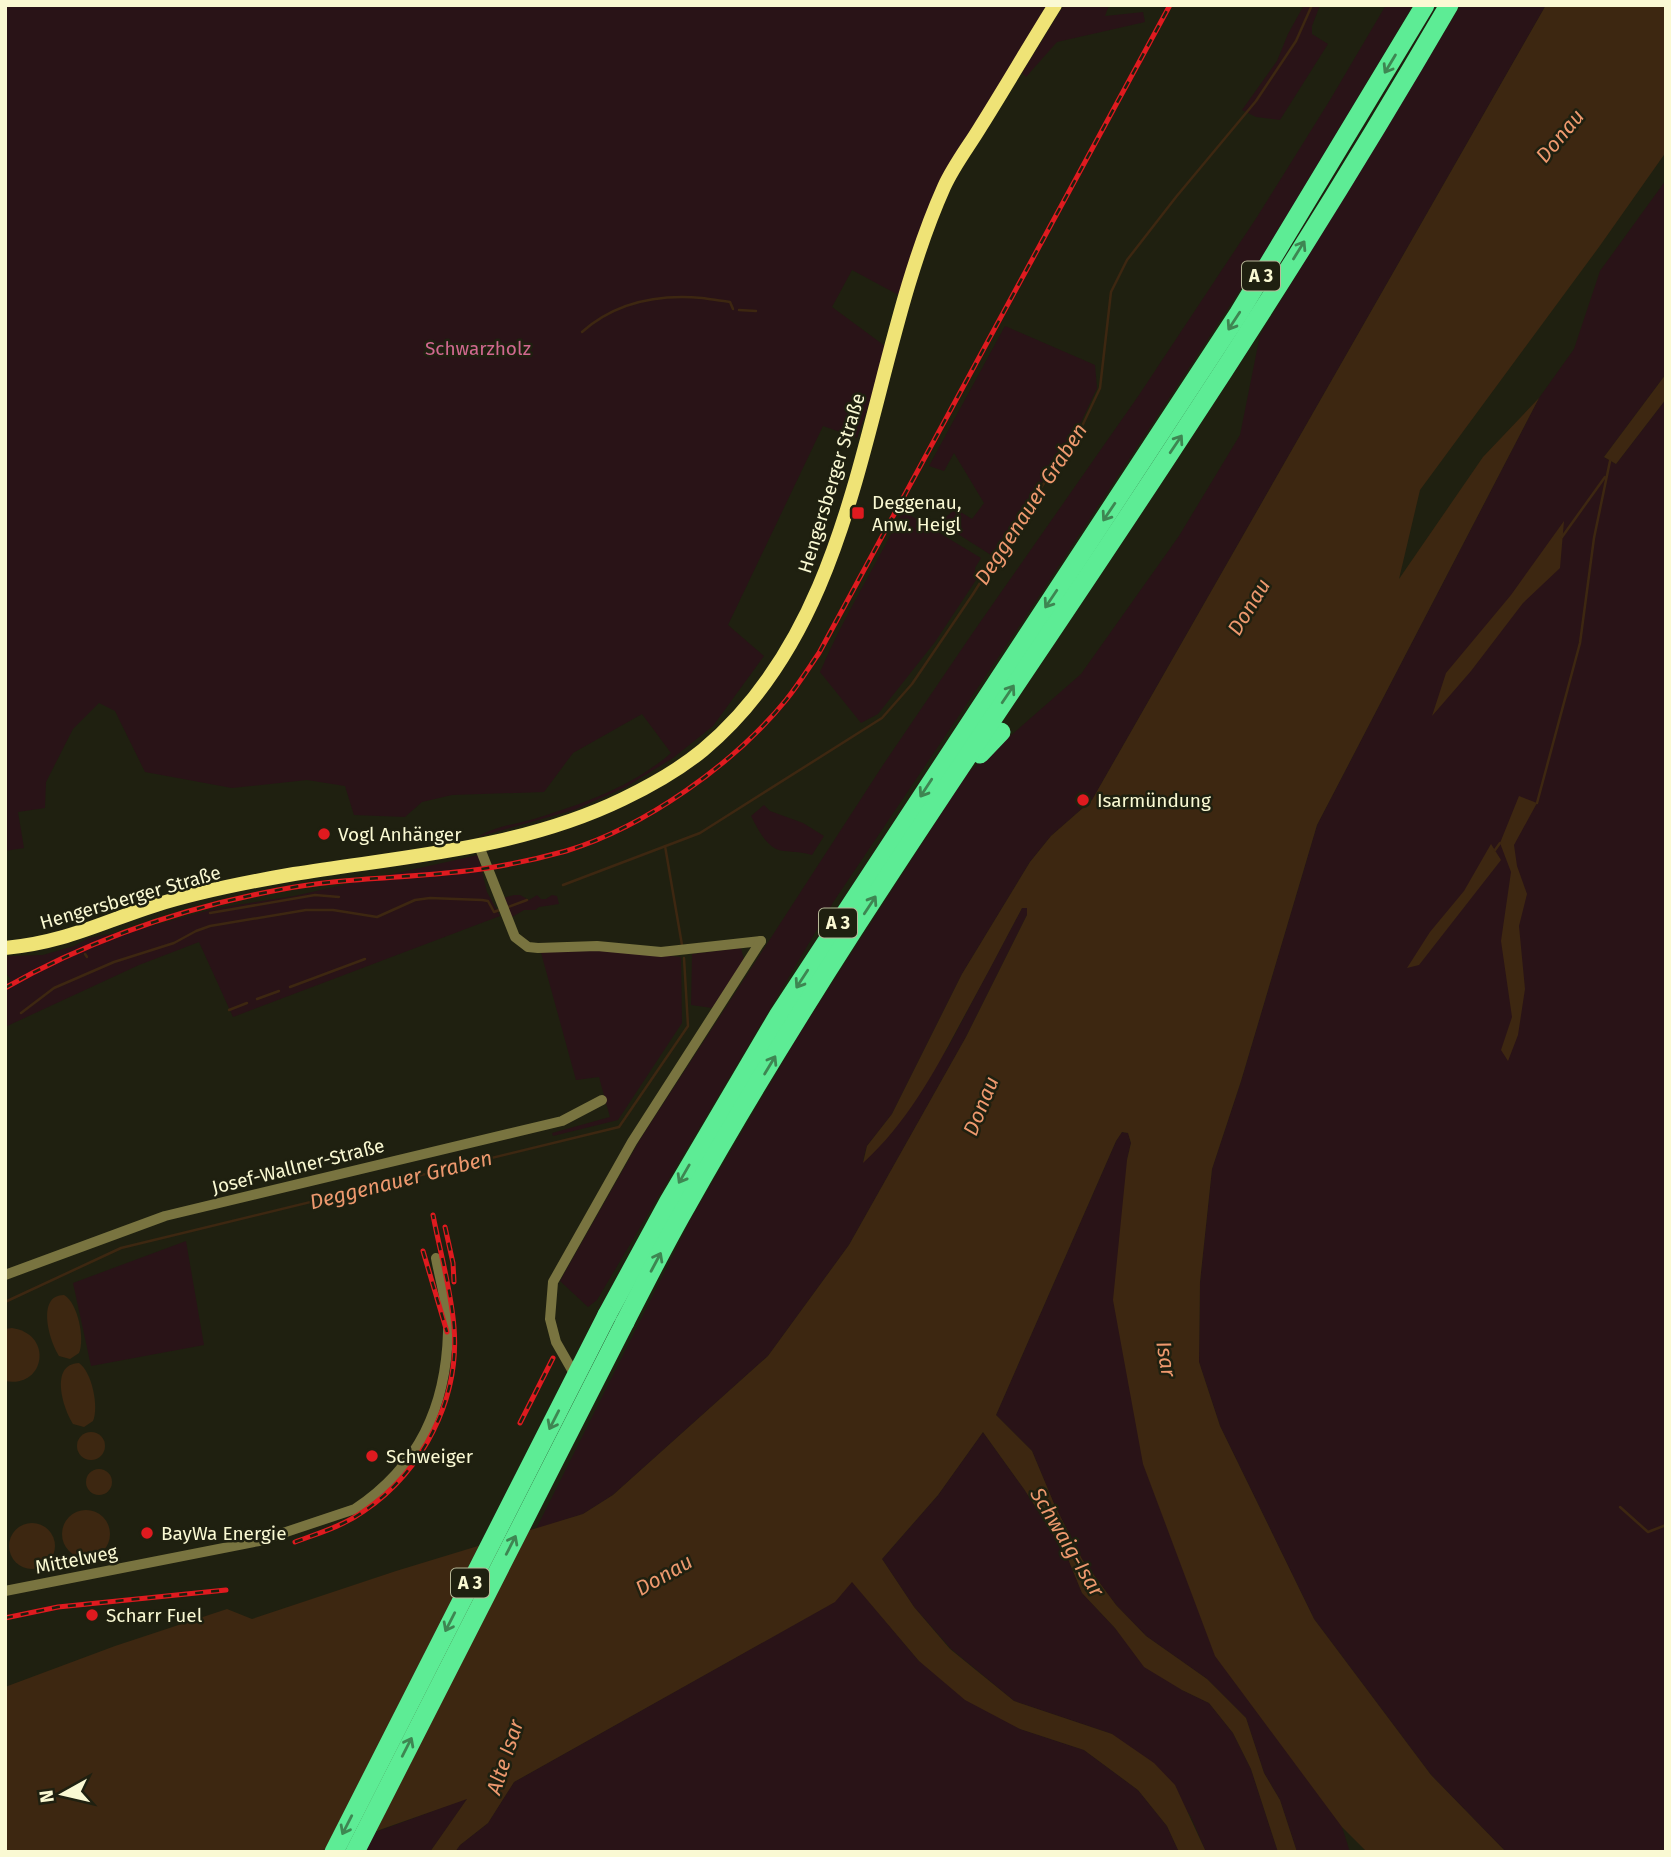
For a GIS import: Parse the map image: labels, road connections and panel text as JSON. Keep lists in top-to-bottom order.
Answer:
{
  "streets": {
    "highway": ["A 3"],
    "main road": ["Hengersberger Straße"],
    "street": ["Josef-Wallner-Straße", "Mittelweg"]
  },
  "water": [
    "Donau",
    "Deggenauer Graben",
    "Isar",
    "Schwaig-Isar",
    "Alte Isar"
  ],
  "parks": ["Schwarzholz"],
  "places": {
    "transit": ["Deggenau, Anw. Heigl"],
    "other": [
      "Isarmündung",
      "Vogl Anhänger",
      "Schweiger",
      "BayWa Energie",
      "Scharr Fuel"
    ]
  },
  "north": "left"
}
